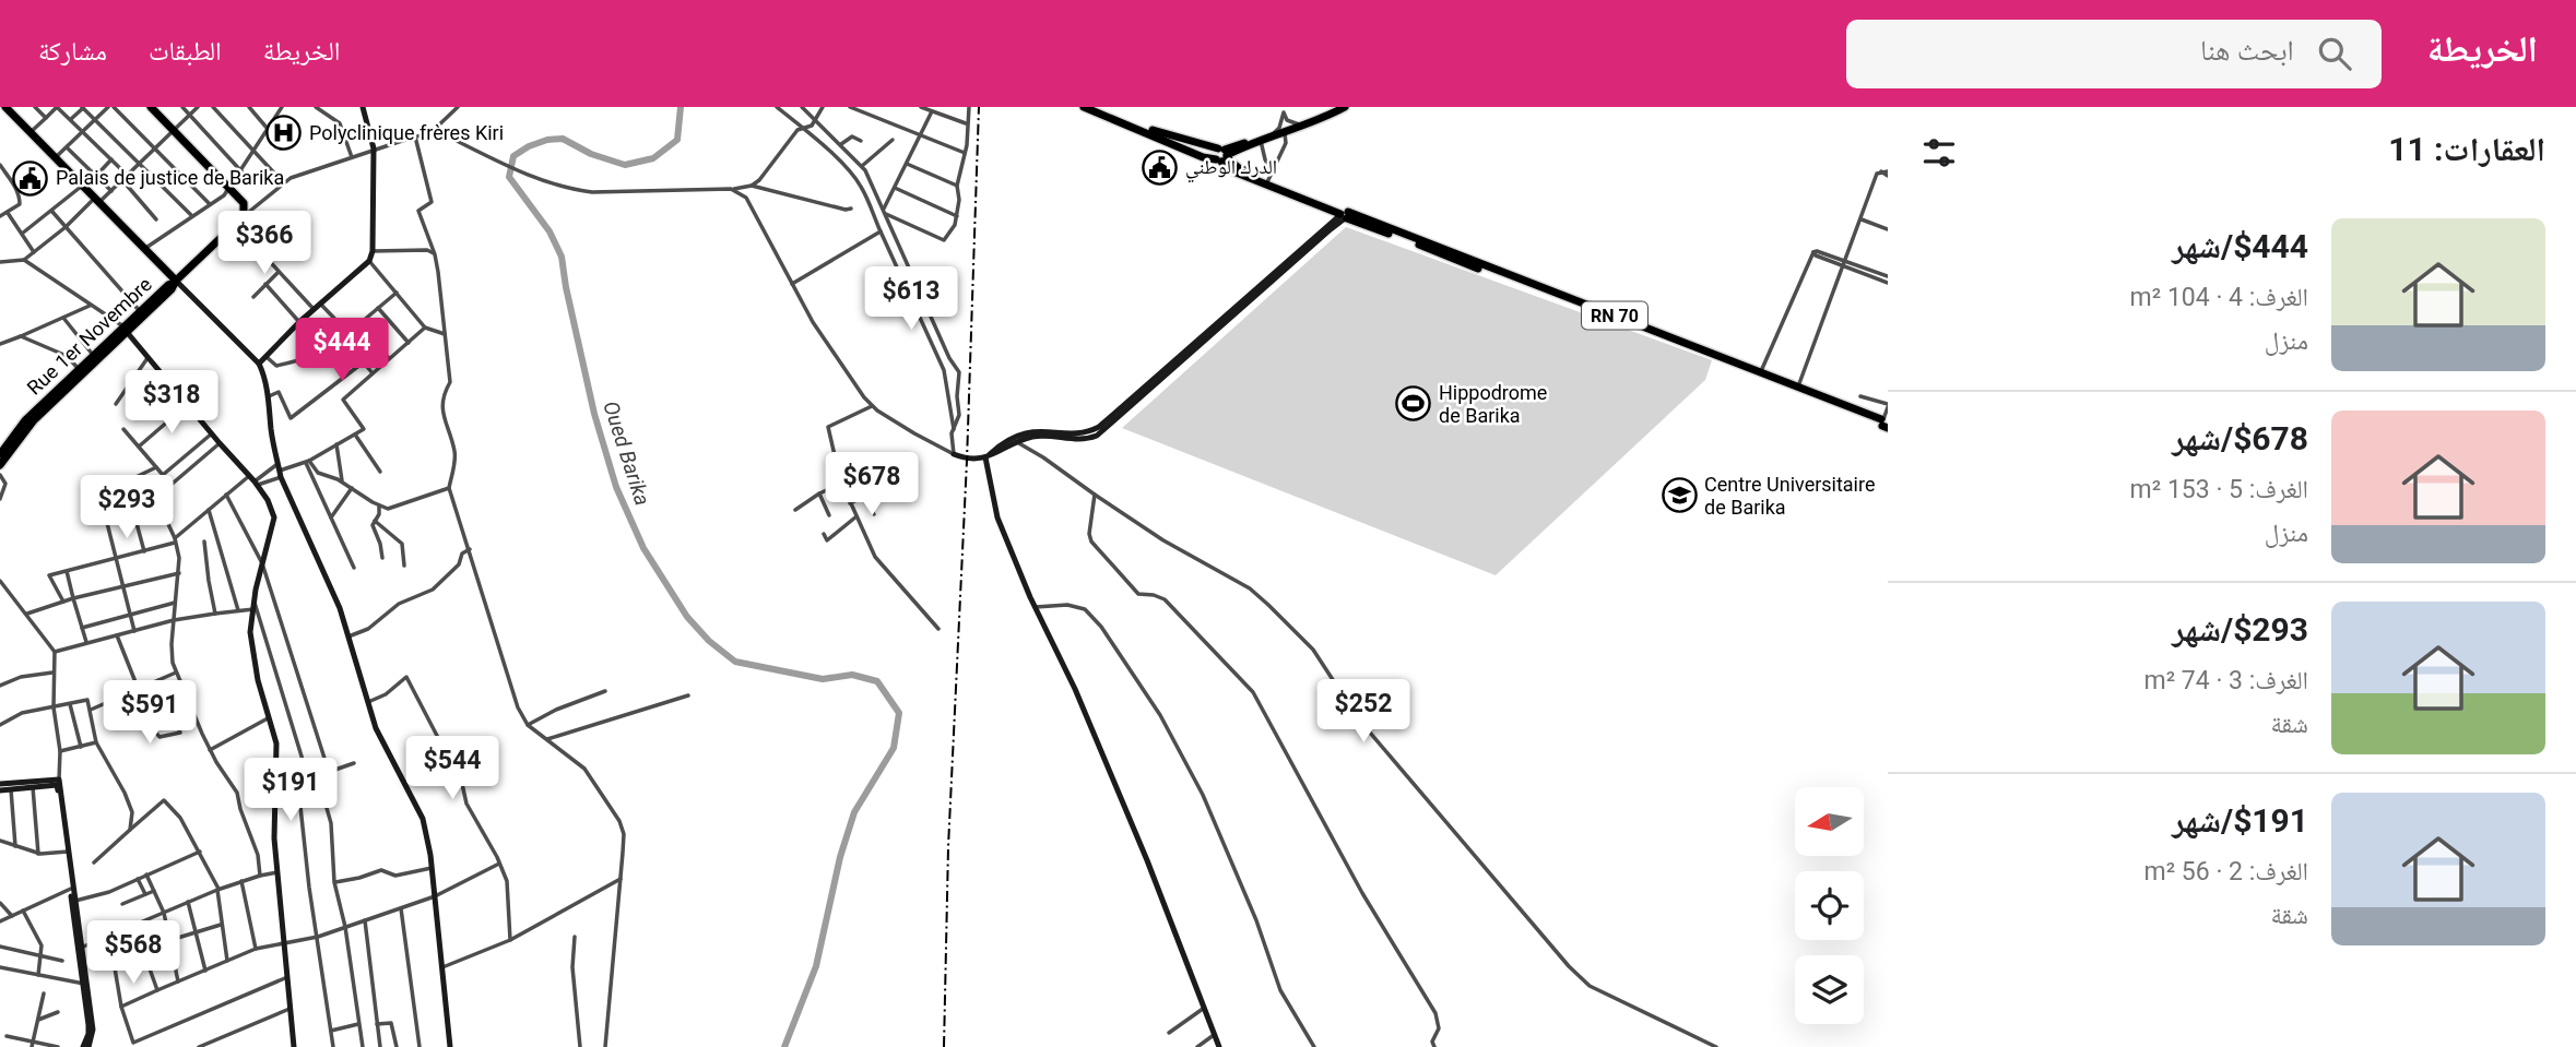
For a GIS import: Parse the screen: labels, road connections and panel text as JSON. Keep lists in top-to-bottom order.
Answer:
{
  "streets": {
    "main road": ["RN 70", "Rue 1er Novembre"]
  },
  "water": ["Oued Barika"],
  "places": {
    "hospital": ["Polyclinique frères Kiri"],
    "public building": ["الدرك الوطني", "Palais de justice de Barika"],
    "sports": ["Hippodrome de Barika"],
    "school or university": ["Centre Universitaire de Barika"]
  },
  "north": "left",
  "page": {
    "header": "الخريطة",
    "search": "ابحث هنا",
    "nav": ["الخريطة", "الطبقات", "مشاركة"],
    "heading": "العقارات: 11",
    "list": [
      {
        "name": "$444/شهر",
        "note": "الغرف: 4 · 104 m² · منزل"
      },
      {
        "name": "$678/شهر",
        "note": "الغرف: 5 · 153 m² · منزل"
      },
      {
        "name": "$293/شهر",
        "note": "الغرف: 3 · 74 m² · شقة"
      },
      {
        "name": "$191/شهر",
        "note": "الغرف: 2 · 56 m² · شقة"
      }
    ],
    "price": [
      "$366",
      "$613",
      "$444",
      "$318",
      "$678",
      "$293",
      "$252",
      "$591",
      "$544",
      "$191",
      "$568"
    ]
  }
}
